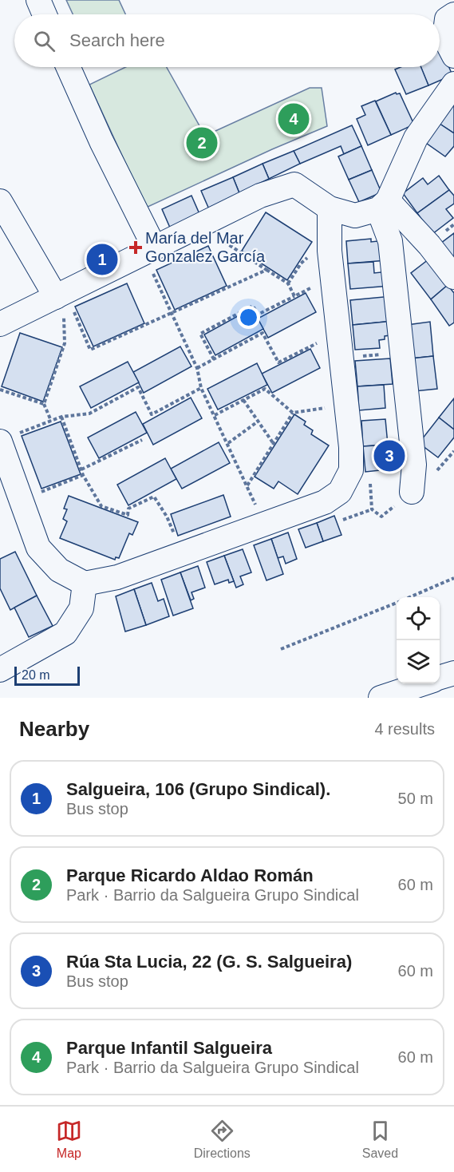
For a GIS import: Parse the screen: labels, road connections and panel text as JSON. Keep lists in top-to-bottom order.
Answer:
{
  "places": {
    "health": ["María del Mar Gonzalez García"]
  },
  "scale_bar": "20 m",
  "page": {
    "search": "Search here",
    "pins": [
      "4",
      "2",
      "1",
      "3"
    ],
    "scale": "20 m",
    "heading": ["Nearby", "4 results"],
    "list": [
      {
        "mark": "1",
        "name": "Salgueira, 106 (Grupo Sindical).",
        "note": "Bus stop",
        "value": "50 m"
      },
      {
        "mark": "2",
        "name": "Parque Ricardo Aldao Román",
        "note": "Park · Barrio da Salgueira Grupo Sindical",
        "value": "60 m"
      },
      {
        "mark": "3",
        "name": "Rúa Sta Lucia, 22 (G. S. Salgueira)",
        "note": "Bus stop",
        "value": "60 m"
      },
      {
        "mark": "4",
        "name": "Parque Infantil Salgueira",
        "note": "Park · Barrio da Salgueira Grupo Sindical",
        "value": "60 m"
      }
    ],
    "nav": ["Map", "Directions", "Saved"]
  }
}
